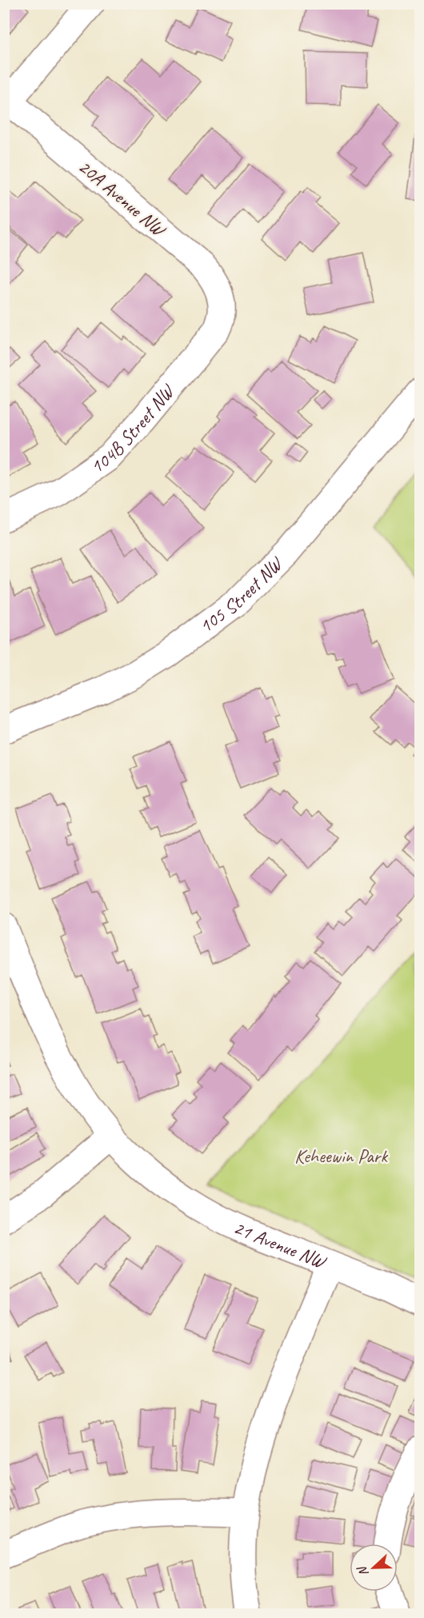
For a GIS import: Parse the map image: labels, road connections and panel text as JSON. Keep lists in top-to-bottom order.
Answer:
{
  "streets": {
    "street": [
      "20A Avenue NW",
      "104B Street NW",
      "105 Street NW",
      "21 Avenue NW"
    ]
  },
  "crossings": [
    ["20A Avenue NW", "104B Street NW"]
  ],
  "parks": ["Keheewin Park"],
  "north": "left"
}
